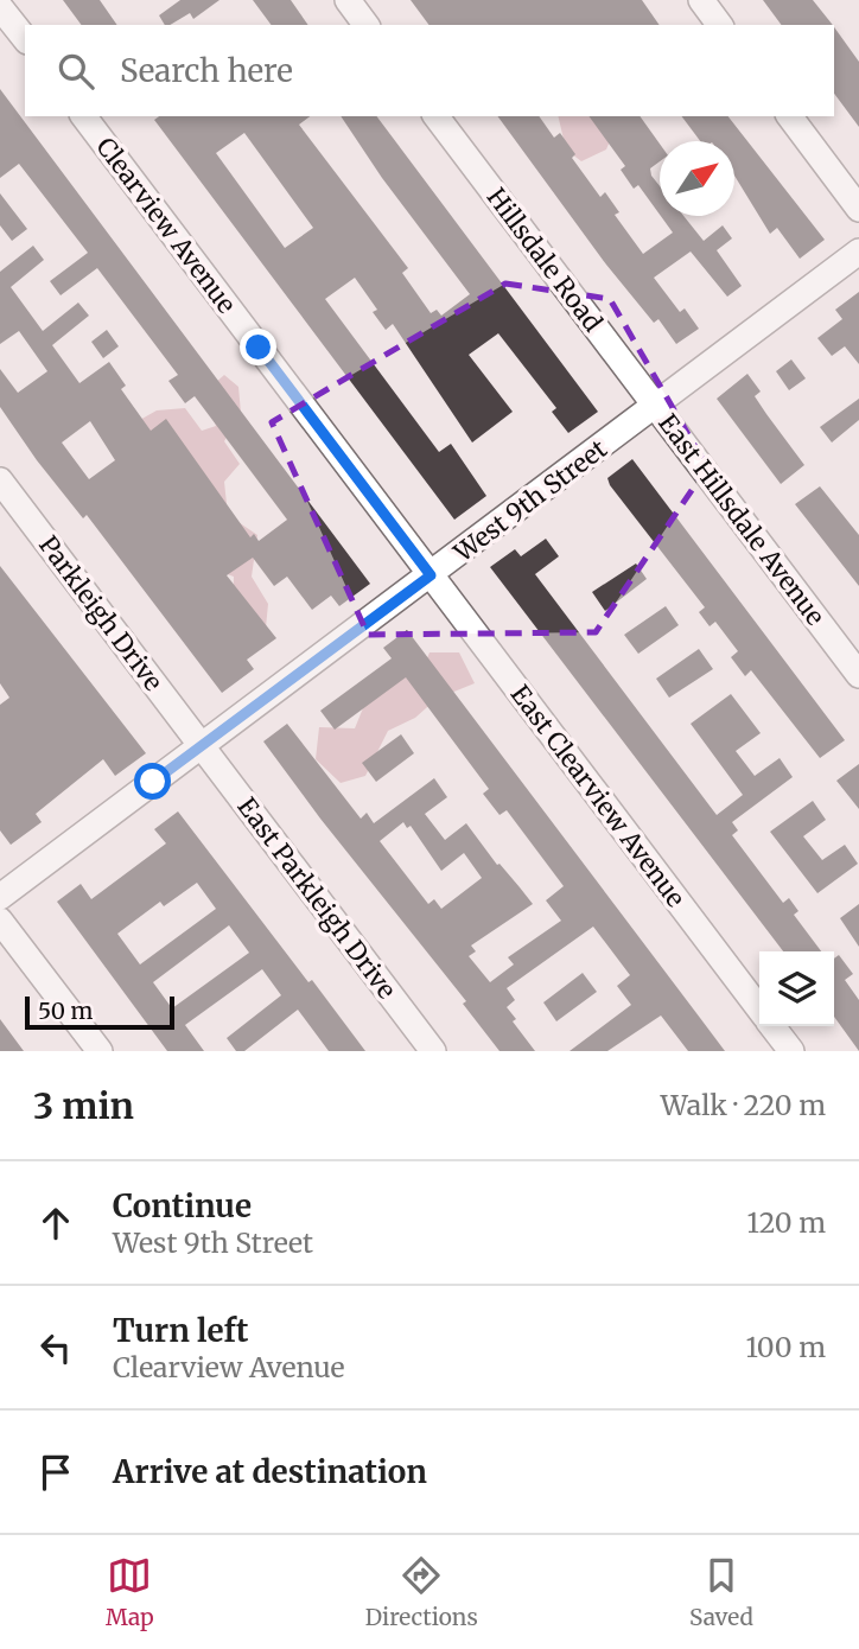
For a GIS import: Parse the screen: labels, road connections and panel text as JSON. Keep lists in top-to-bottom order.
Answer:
{
  "streets": {
    "street": [
      "Clearview Avenue",
      "Hillsdale Road",
      "West 9th Street",
      "East Hillsdale Avenue",
      "Parkleigh Drive",
      "East Clearview Avenue",
      "East Parkleigh Drive"
    ]
  },
  "crossings": [
    ["Clearview Avenue", "West 9th Street"],
    ["Clearview Avenue", "East Clearview Avenue"],
    ["Hillsdale Road", "West 9th Street"],
    ["Hillsdale Road", "East Hillsdale Avenue"],
    ["West 9th Street", "East Hillsdale Avenue"],
    ["West 9th Street", "Parkleigh Drive"],
    ["West 9th Street", "East Clearview Avenue"],
    ["West 9th Street", "East Parkleigh Drive"],
    ["Parkleigh Drive", "East Parkleigh Drive"]
  ],
  "scale_bar": "50 m",
  "north": "top right",
  "page": {
    "search": "Search here",
    "scale": "50 m",
    "heading": ["3 min", "Walk · 220 m"],
    "list": [
      ["Continue", "West 9th Street", "120 m"],
      ["Turn left", "Clearview Avenue", "100 m"],
      "Arrive at destination"
    ],
    "nav": ["Map", "Directions", "Saved"]
  }
}
